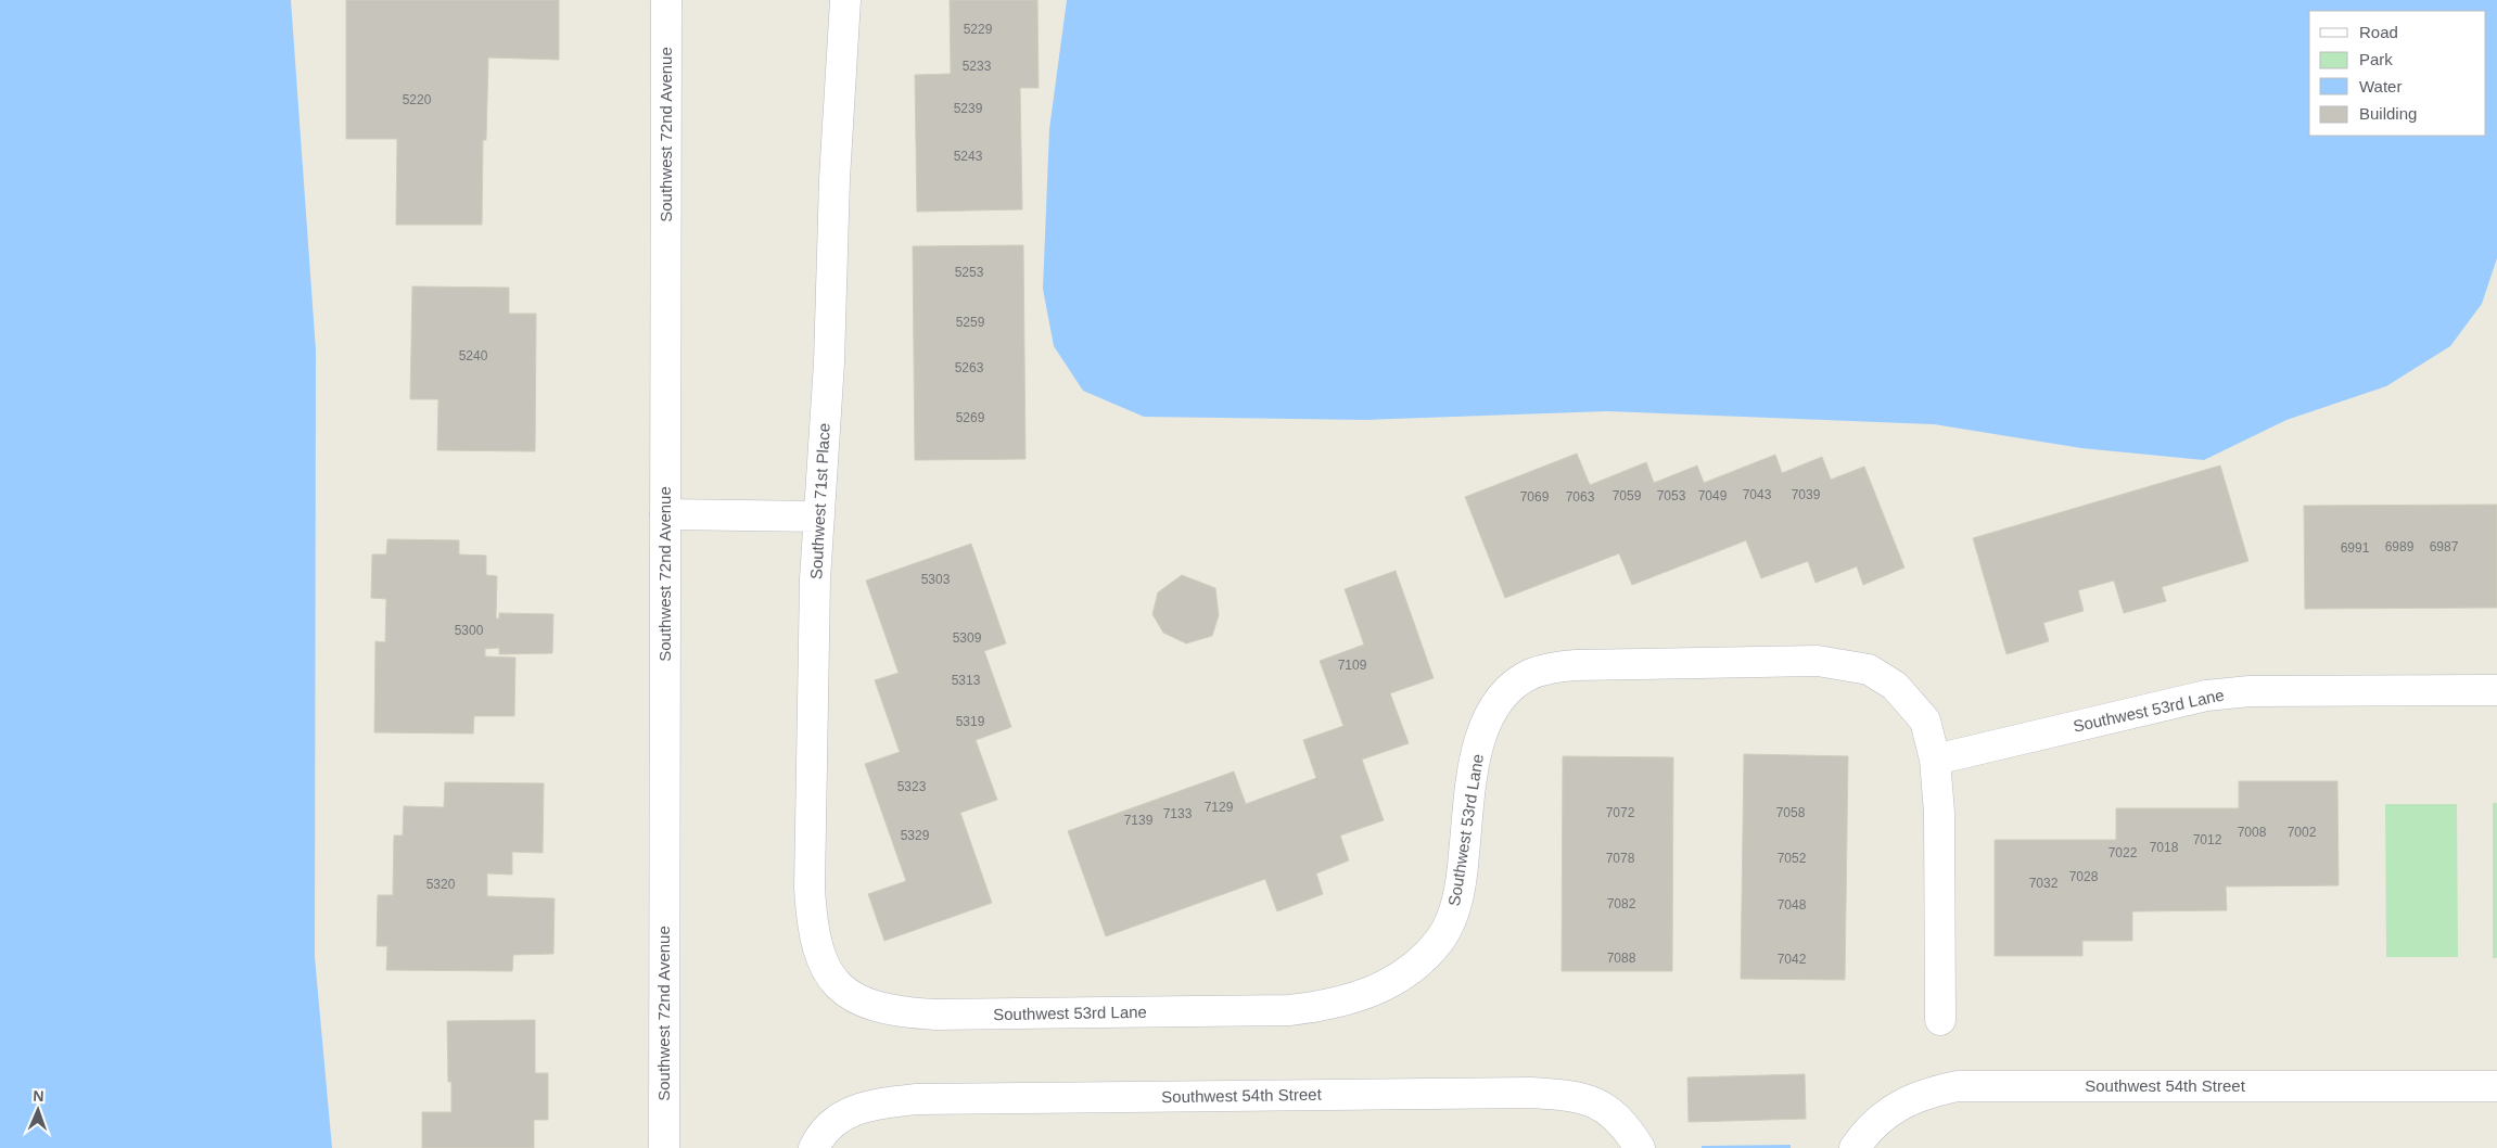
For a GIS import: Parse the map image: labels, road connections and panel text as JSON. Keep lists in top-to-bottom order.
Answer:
{
  "streets": {
    "street": [
      "Southwest 72nd Avenue",
      "Southwest 71st Place",
      "Southwest 53rd Lane",
      "Southwest 54th Street"
    ]
  },
  "crossings": [
    ["Southwest 71st Place", "Southwest 53rd Lane"]
  ],
  "house_numbers": [
    "5229",
    "5233",
    "5220",
    "5239",
    "5243",
    "5253",
    "5259",
    "5240",
    "5263",
    "5269",
    "7043",
    "7039",
    "7059",
    "7053",
    "7049",
    "7069",
    "7063",
    "6989",
    "6987",
    "6991",
    "5303",
    "5300",
    "5309",
    "7109",
    "5313",
    "5319",
    "5323",
    "7129",
    "7072",
    "7058",
    "7133",
    "7139",
    "7008",
    "7002",
    "5329",
    "7012",
    "7018",
    "7022",
    "7078",
    "7052",
    "7028",
    "7032",
    "5320",
    "7082",
    "7048",
    "7088",
    "7042"
  ],
  "legend": [
    "Road",
    "Park",
    "Water",
    "Building"
  ],
  "north": "top"
}
